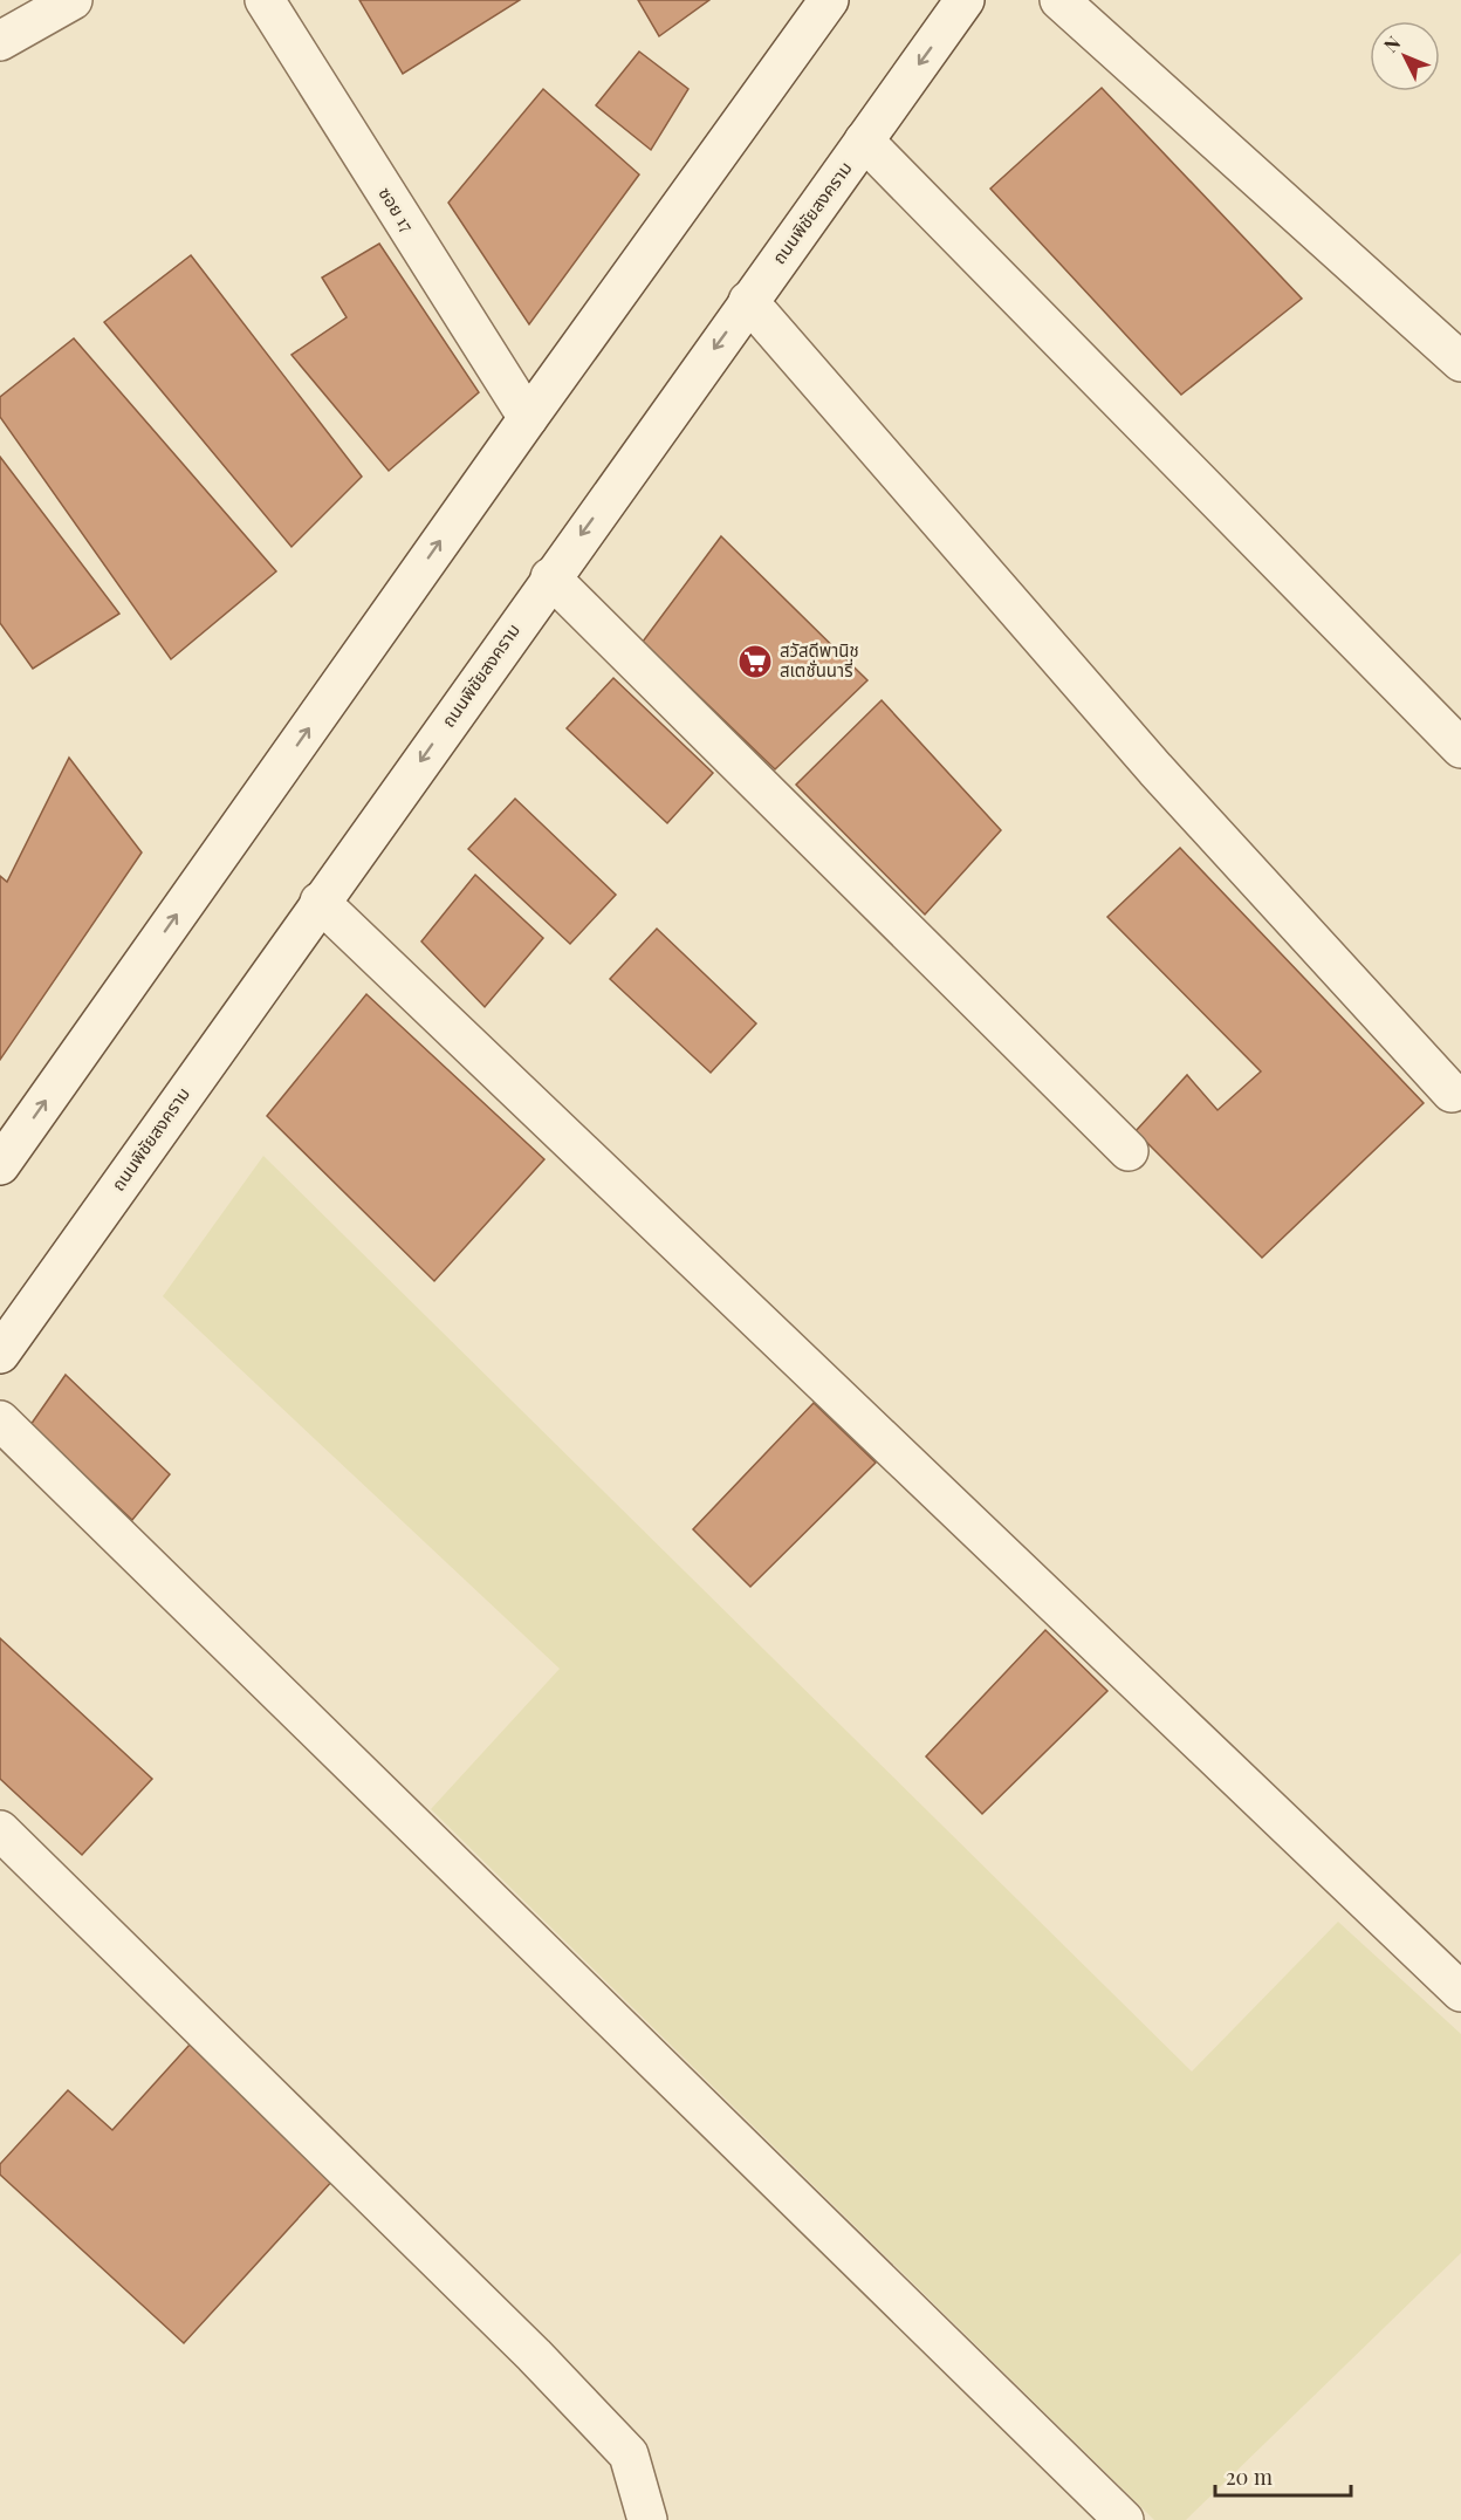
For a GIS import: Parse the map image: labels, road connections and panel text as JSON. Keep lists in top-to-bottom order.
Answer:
{
  "streets": {
    "street": ["ซอย 17", "ถนนพิชัยสงคราม"]
  },
  "places": {
    "supermarket": ["สวัสดีพานิช สเตชั่นนารี่"]
  },
  "scale_bar": "20 m",
  "north": "top left"
}
